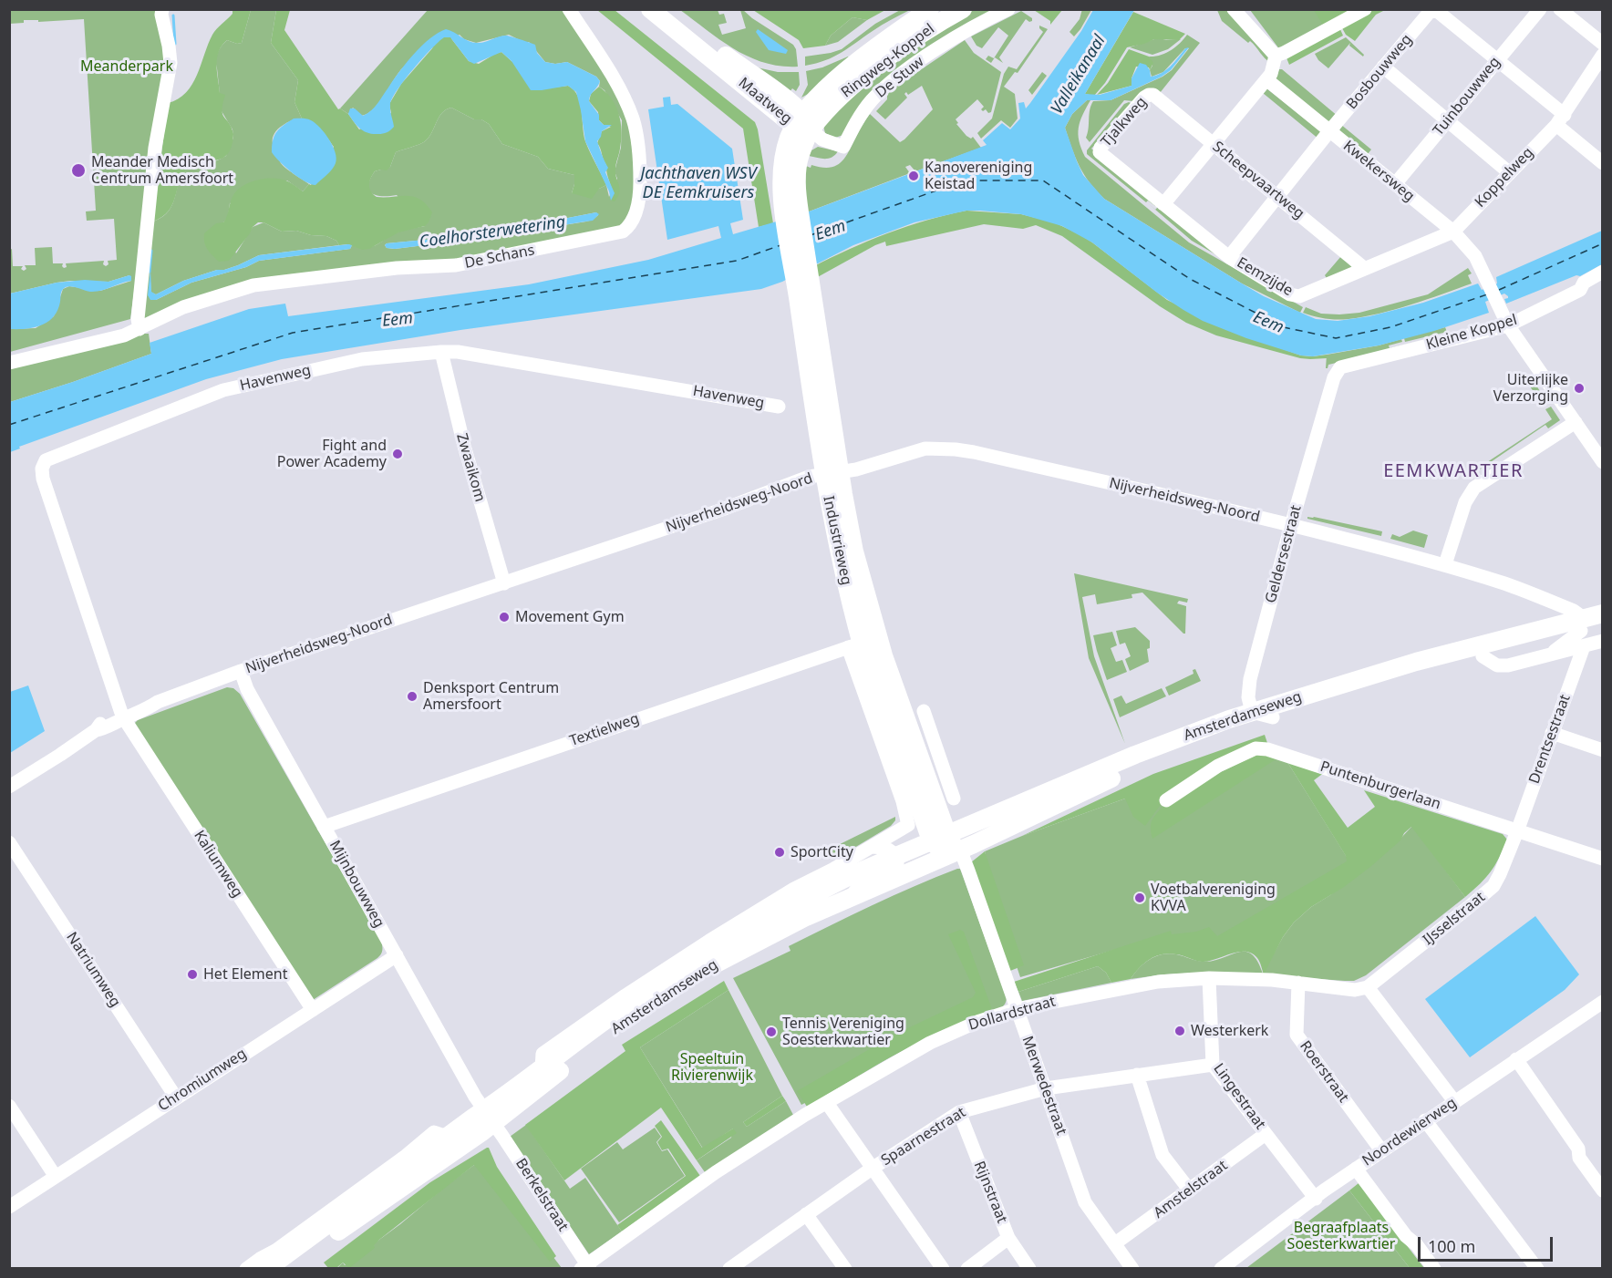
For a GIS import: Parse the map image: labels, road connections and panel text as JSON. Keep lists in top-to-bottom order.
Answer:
{
  "streets": {
    "main road": [
      "Ringweg-Koppel",
      "Maatweg",
      "Industrieweg",
      "Amsterdamseweg"
    ],
    "street": [
      "Bosbouwweg",
      "De Stuw",
      "Tuinbouwweg",
      "Tjalkweg",
      "Kwekersweg",
      "Koppelweg",
      "Scheepvaartweg",
      "De Schans",
      "Eemzijde",
      "Kleine Koppel",
      "Havenweg",
      "Zwaaikom",
      "Nijverheidsweg-Noord",
      "Geldersestraat",
      "Textielweg",
      "Drentsestraat",
      "Puntenburgerlaan",
      "Kaliumweg",
      "Mijnbouwweg",
      "IJsselstraat",
      "Natriumweg",
      "Dollardstraat",
      "Roerstraat",
      "Chromiumweg",
      "Merwedestraat",
      "Lingestraat",
      "Noordewierweg",
      "Spaarnestraat",
      "Amstelstraat",
      "Rijnstraat",
      "Berkelstraat"
    ]
  },
  "crossings": [
    ["Ringweg-Koppel", "De Stuw"],
    ["Ringweg-Koppel", "Maatweg"],
    ["Ringweg-Koppel", "Industrieweg"],
    ["Bosbouwweg", "Tuinbouwweg"],
    ["Bosbouwweg", "Kwekersweg"],
    ["Bosbouwweg", "Scheepvaartweg"],
    ["Bosbouwweg", "Eemzijde"],
    ["De Stuw", "Maatweg"],
    ["Tuinbouwweg", "Kwekersweg"],
    ["Tjalkweg", "Scheepvaartweg"],
    ["Tjalkweg", "Eemzijde"],
    ["Kwekersweg", "Koppelweg"],
    ["Kwekersweg", "Eemzijde"],
    ["Kwekersweg", "Kleine Koppel"],
    ["Koppelweg", "Eemzijde"],
    ["Scheepvaartweg", "Eemzijde"],
    ["Kleine Koppel", "Geldersestraat"],
    ["Havenweg", "Zwaaikom"],
    ["Havenweg", "Nijverheidsweg-Noord"],
    ["Havenweg", "Kaliumweg"],
    ["Zwaaikom", "Nijverheidsweg-Noord"],
    ["Nijverheidsweg-Noord", "Industrieweg"],
    ["Nijverheidsweg-Noord", "Geldersestraat"],
    ["Nijverheidsweg-Noord", "Amsterdamseweg"],
    ["Nijverheidsweg-Noord", "Drentsestraat"],
    ["Nijverheidsweg-Noord", "Kaliumweg"],
    ["Nijverheidsweg-Noord", "Mijnbouwweg"],
    ["Industrieweg", "Amsterdamseweg"],
    ["Industrieweg", "Textielweg"],
    ["Industrieweg", "Merwedestraat"],
    ["Geldersestraat", "Amsterdamseweg"],
    ["Amsterdamseweg", "Drentsestraat"],
    ["Amsterdamseweg", "Mijnbouwweg"],
    ["Amsterdamseweg", "Merwedestraat"],
    ["Amsterdamseweg", "Berkelstraat"],
    ["Textielweg", "Mijnbouwweg"],
    ["Drentsestraat", "Puntenburgerlaan"],
    ["Drentsestraat", "IJsselstraat"],
    ["Puntenburgerlaan", "IJsselstraat"],
    ["Kaliumweg", "Chromiumweg"],
    ["Mijnbouwweg", "Chromiumweg"],
    ["Mijnbouwweg", "Berkelstraat"],
    ["IJsselstraat", "Dollardstraat"],
    ["Natriumweg", "Chromiumweg"],
    ["Dollardstraat", "Roerstraat"],
    ["Dollardstraat", "Merwedestraat"],
    ["Dollardstraat", "Lingestraat"],
    ["Dollardstraat", "Berkelstraat"],
    ["Roerstraat", "Noordewierweg"],
    ["Merwedestraat", "Spaarnestraat"],
    ["Merwedestraat", "Amstelstraat"],
    ["Lingestraat", "Noordewierweg"],
    ["Lingestraat", "Spaarnestraat"],
    ["Lingestraat", "Amstelstraat"],
    ["Spaarnestraat", "Rijnstraat"]
  ],
  "districts": ["EEMKWARTIER"],
  "water": [
    "Valleikanaal",
    "Jachthaven WSV DE Eemkruisers",
    "Eem",
    "Coelhorsterwetering"
  ],
  "parks": ["Meanderpark", "Speeltuin Rivierenwijk", "Begraafplaats Soesterkwartier"],
  "places": [
    "Meander Medisch Centrum Amersfoort",
    "Kanovereniging Keistad",
    "Uiterlijke Verzorging",
    "Fight and Power Academy",
    "Movement Gym",
    "Denksport Centrum Amersfoort",
    "SportCity",
    "Voetbalvereniging KVVA",
    "Het Element",
    "Westerkerk",
    "Tennis Vereniging Soesterkwartier"
  ],
  "scale_bar": "100 m"
}
